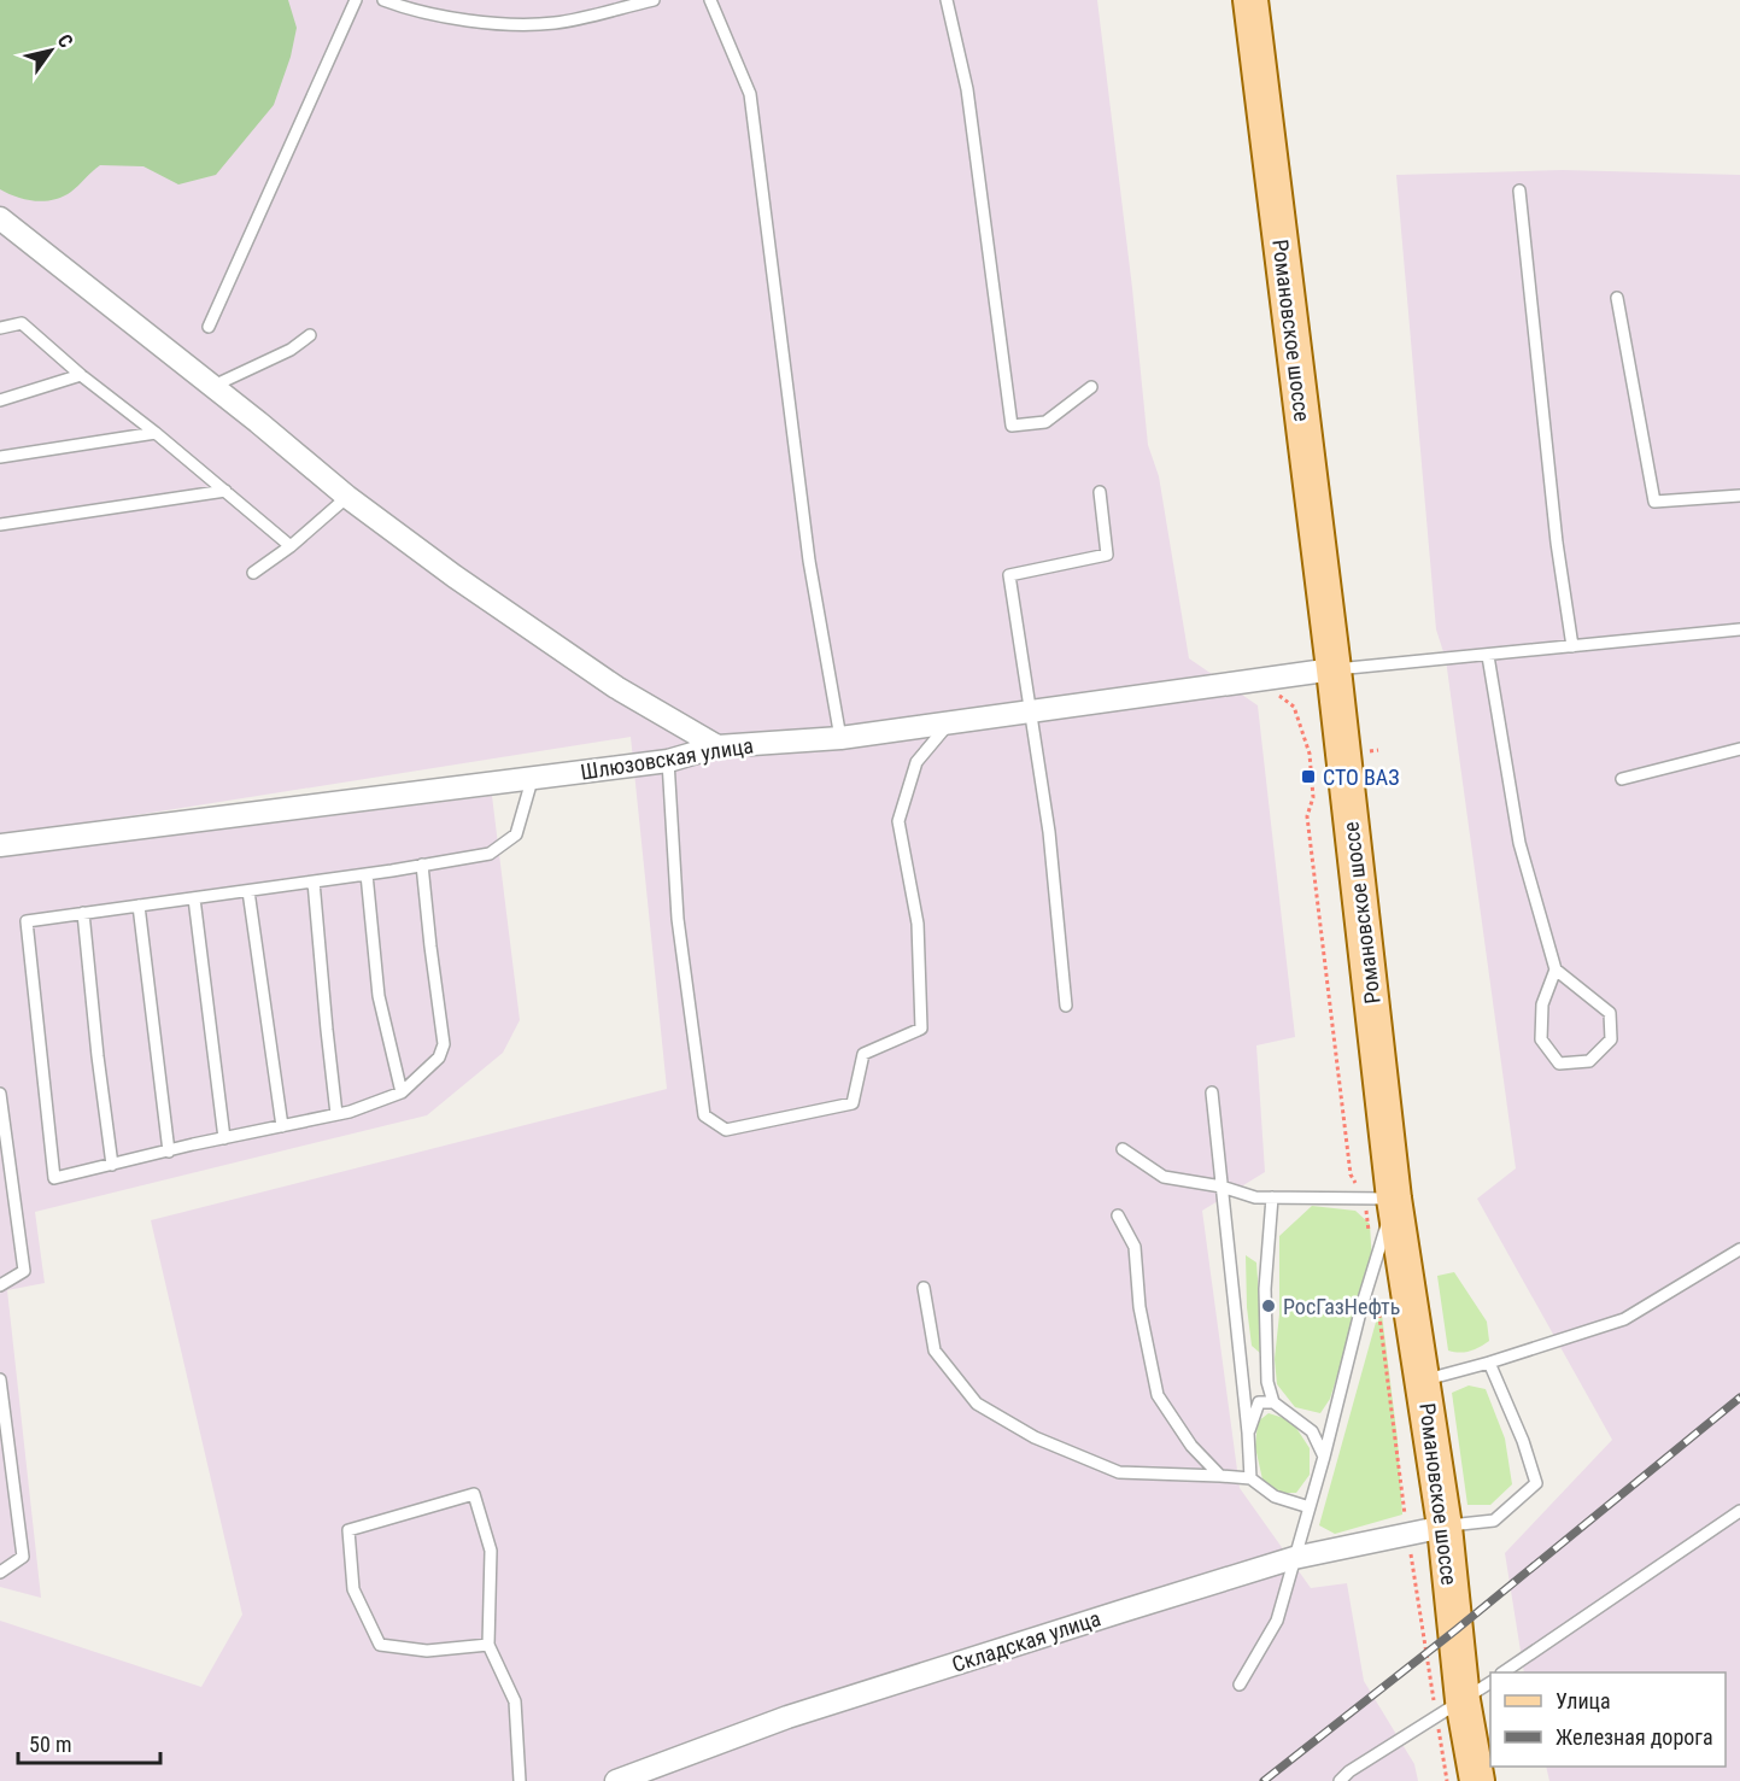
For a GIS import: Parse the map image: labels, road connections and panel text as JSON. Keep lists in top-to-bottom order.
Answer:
{
  "streets": {
    "main road": ["Романовское шоссе"],
    "street": ["Шлюзовская улица", "Складская улица"]
  },
  "crossings": [
    ["Романовское шоссе", "Шлюзовская улица"],
    ["Романовское шоссе", "Складская улица"]
  ],
  "places": {
    "transit": ["СТО ВАЗ"],
    "other": ["РосГазНефть"]
  },
  "legend": ["Улица", "Железная дорога"],
  "scale_bar": "50 m",
  "north": "top right"
}
